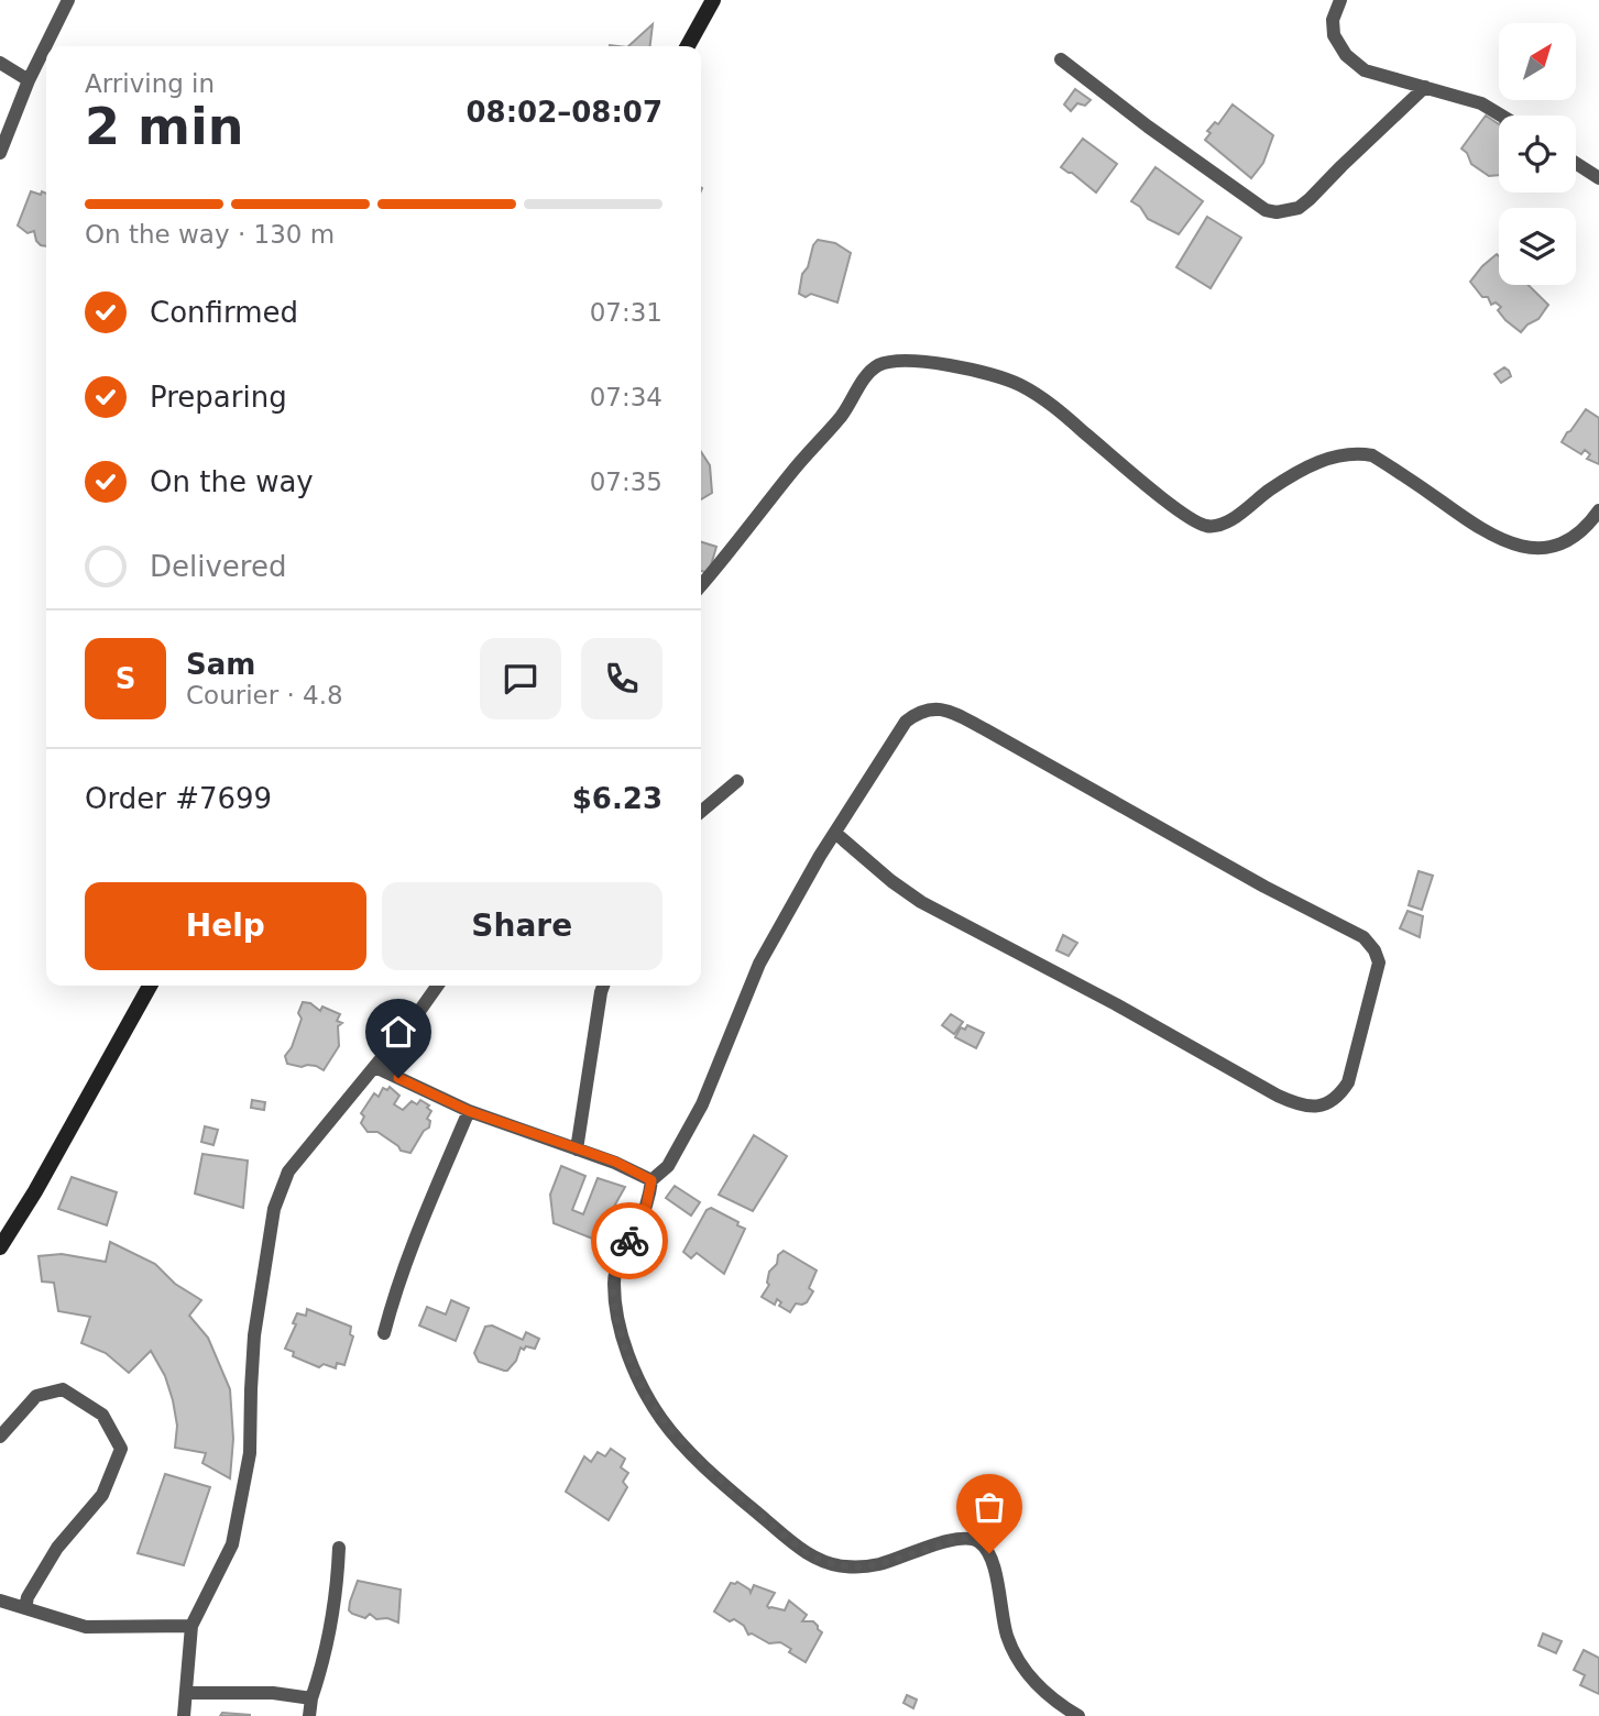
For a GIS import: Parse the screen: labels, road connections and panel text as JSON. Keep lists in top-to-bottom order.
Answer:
{
  "north": "top right",
  "page": {
    "heading": ["2 min", "Arriving in", "08:02–08:07"],
    "panel": [
      "Sam",
      "Courier · 4.8",
      "Order #7699",
      "$6.23"
    ],
    "bar": "On the way · 130 m",
    "list": [
      ["Confirmed", "07:31"],
      ["Preparing", "07:34"],
      ["On the way", "07:35"],
      "Delivered"
    ],
    "round": "S",
    "buttons": ["Help", "Share"]
  }
}
